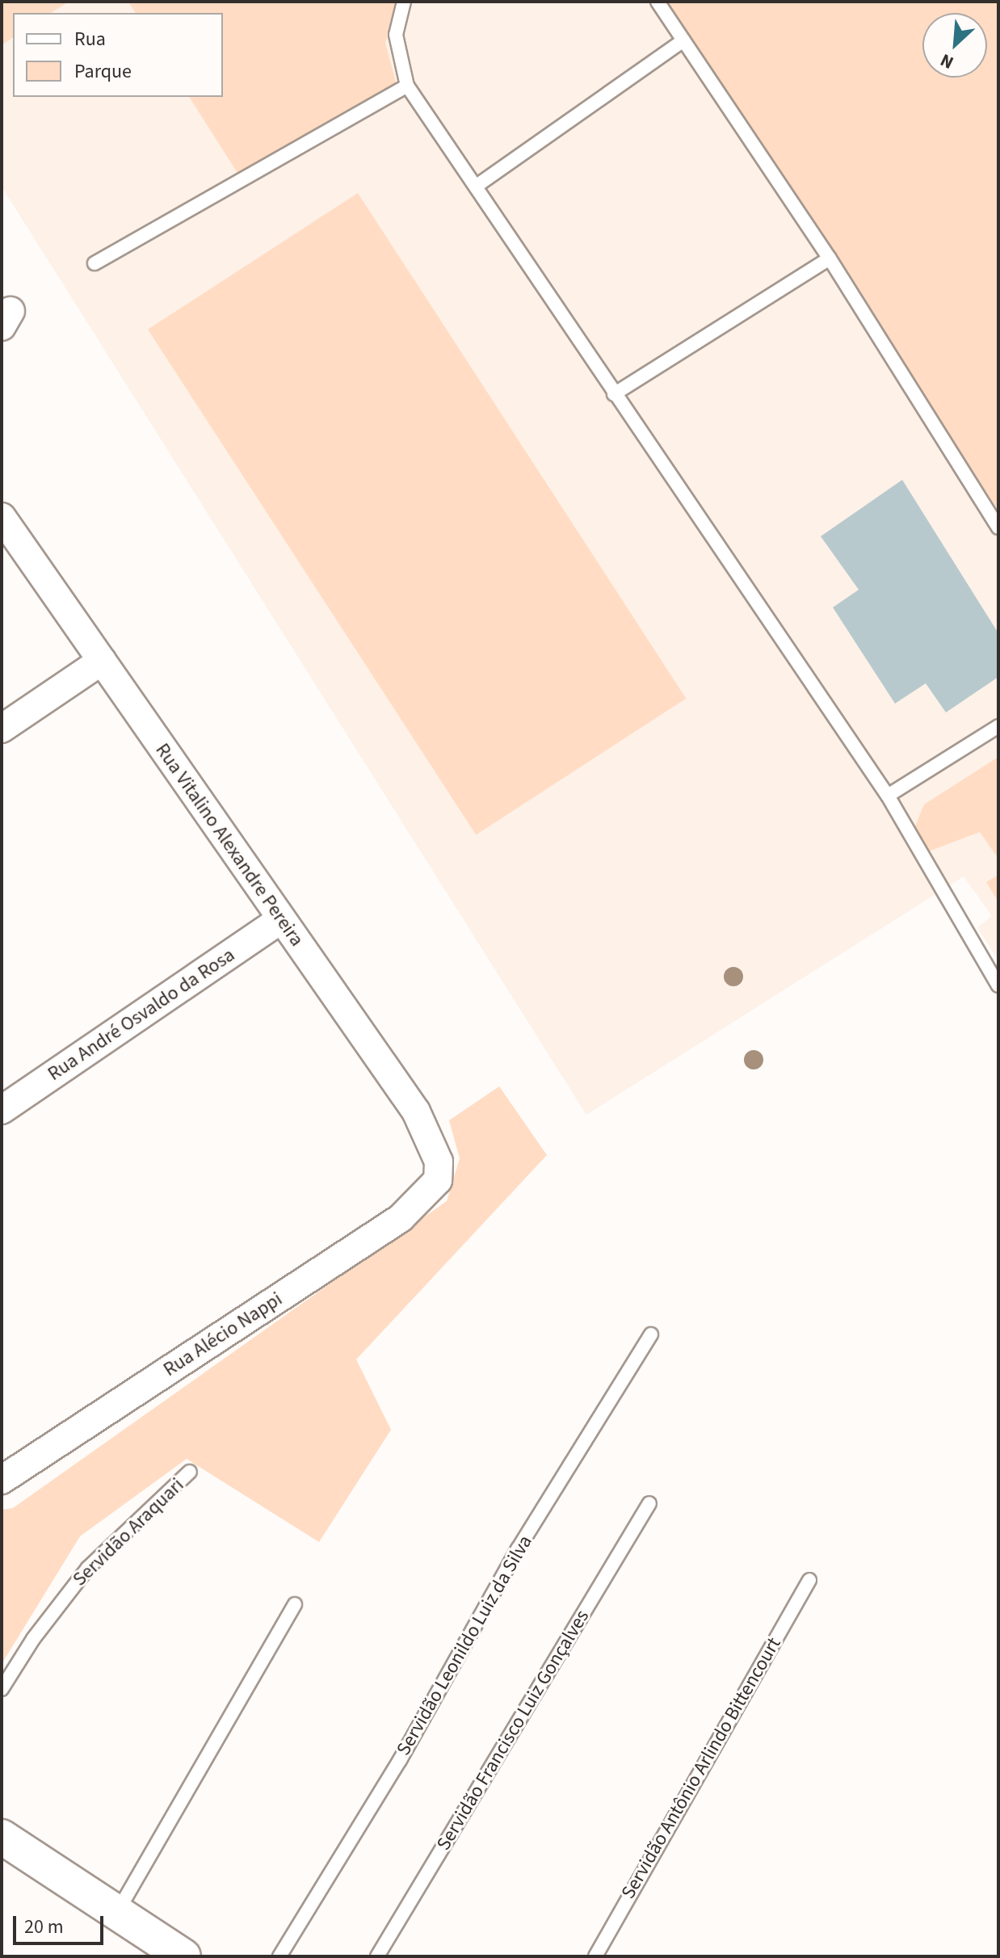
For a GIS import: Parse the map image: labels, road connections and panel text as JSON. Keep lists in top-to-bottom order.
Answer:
{
  "streets": {
    "street": ["Rua Vitalino Alexandre Pereira", "Rua André Osvaldo da Rosa", "Rua Alécio Nappi"],
    "lane": [
      "Servidão Araquari",
      "Servidão Leonildo Luiz da Silva",
      "Servidão Francisco Luiz Gonçalves",
      "Servidão Antônio Arlindo Bittencourt"
    ]
  },
  "crossings": [
    ["Rua Vitalino Alexandre Pereira", "Rua André Osvaldo da Rosa"],
    ["Rua Vitalino Alexandre Pereira", "Rua Alécio Nappi"]
  ],
  "legend": ["Rua", "Parque"],
  "scale_bar": "20 m",
  "north": "bottom left"
}
